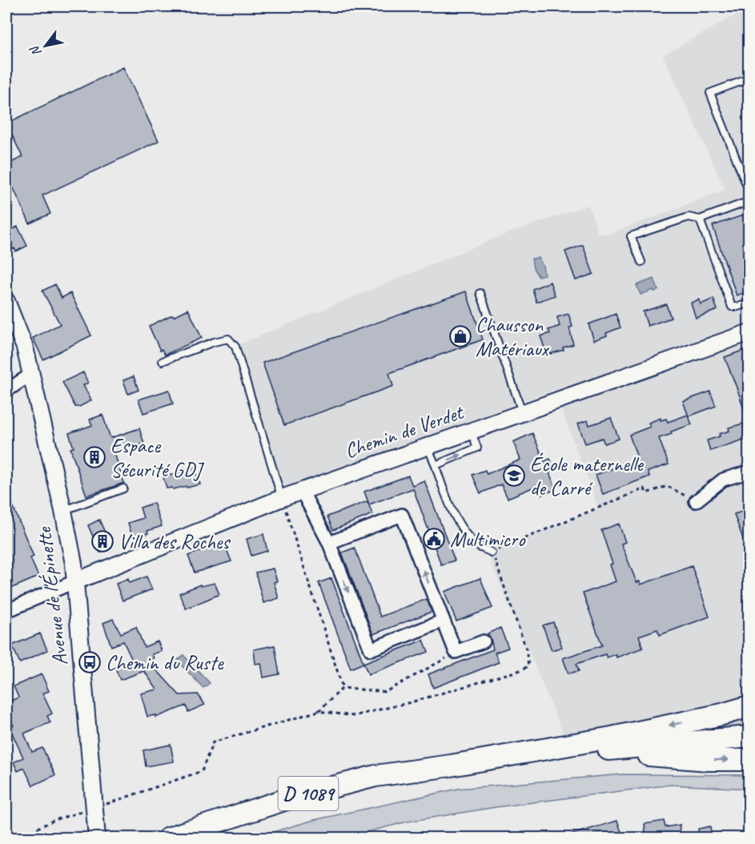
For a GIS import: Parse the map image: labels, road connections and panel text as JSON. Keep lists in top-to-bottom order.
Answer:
{
  "streets": {
    "highway": ["D 1089"],
    "street": ["Chemin de Verdet", "Avenue de l'Épinette"]
  },
  "crossings": [
    ["Chemin de Verdet", "Avenue de l'Épinette"]
  ],
  "places": {
    "shop": ["Chausson Matériaux"],
    "building": ["Espace Sécurité GDJ", "Villa des Roches"],
    "school or university": ["École maternelle de Carré"],
    "public building": ["Multimicro"],
    "bus stop": ["Chemin du Ruste"]
  },
  "north": "bottom left"
}
